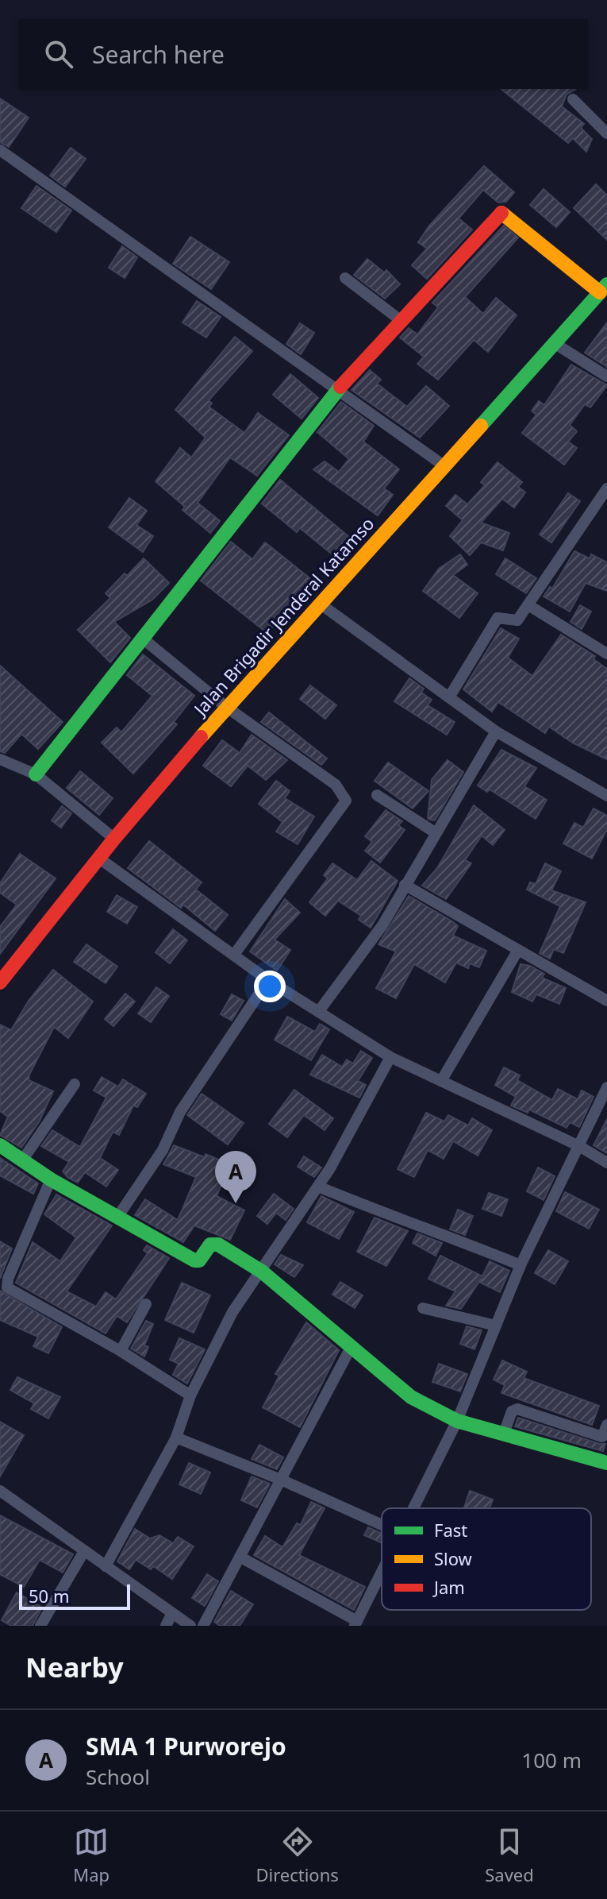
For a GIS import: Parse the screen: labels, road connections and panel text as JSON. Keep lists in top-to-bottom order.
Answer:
{
  "streets": {
    "street": ["Jalan Brigadir Jenderal Katamso"]
  },
  "legend": ["Fast", "Slow", "Jam"],
  "scale_bar": "50 m",
  "page": {
    "search": "Search here",
    "pins": "A",
    "scale": "50 m",
    "heading": "Nearby",
    "list": [
      {
        "mark": "A",
        "name": "SMA 1 Purworejo",
        "note": "School",
        "value": "100 m"
      }
    ],
    "nav": ["Map", "Directions", "Saved"]
  }
}
